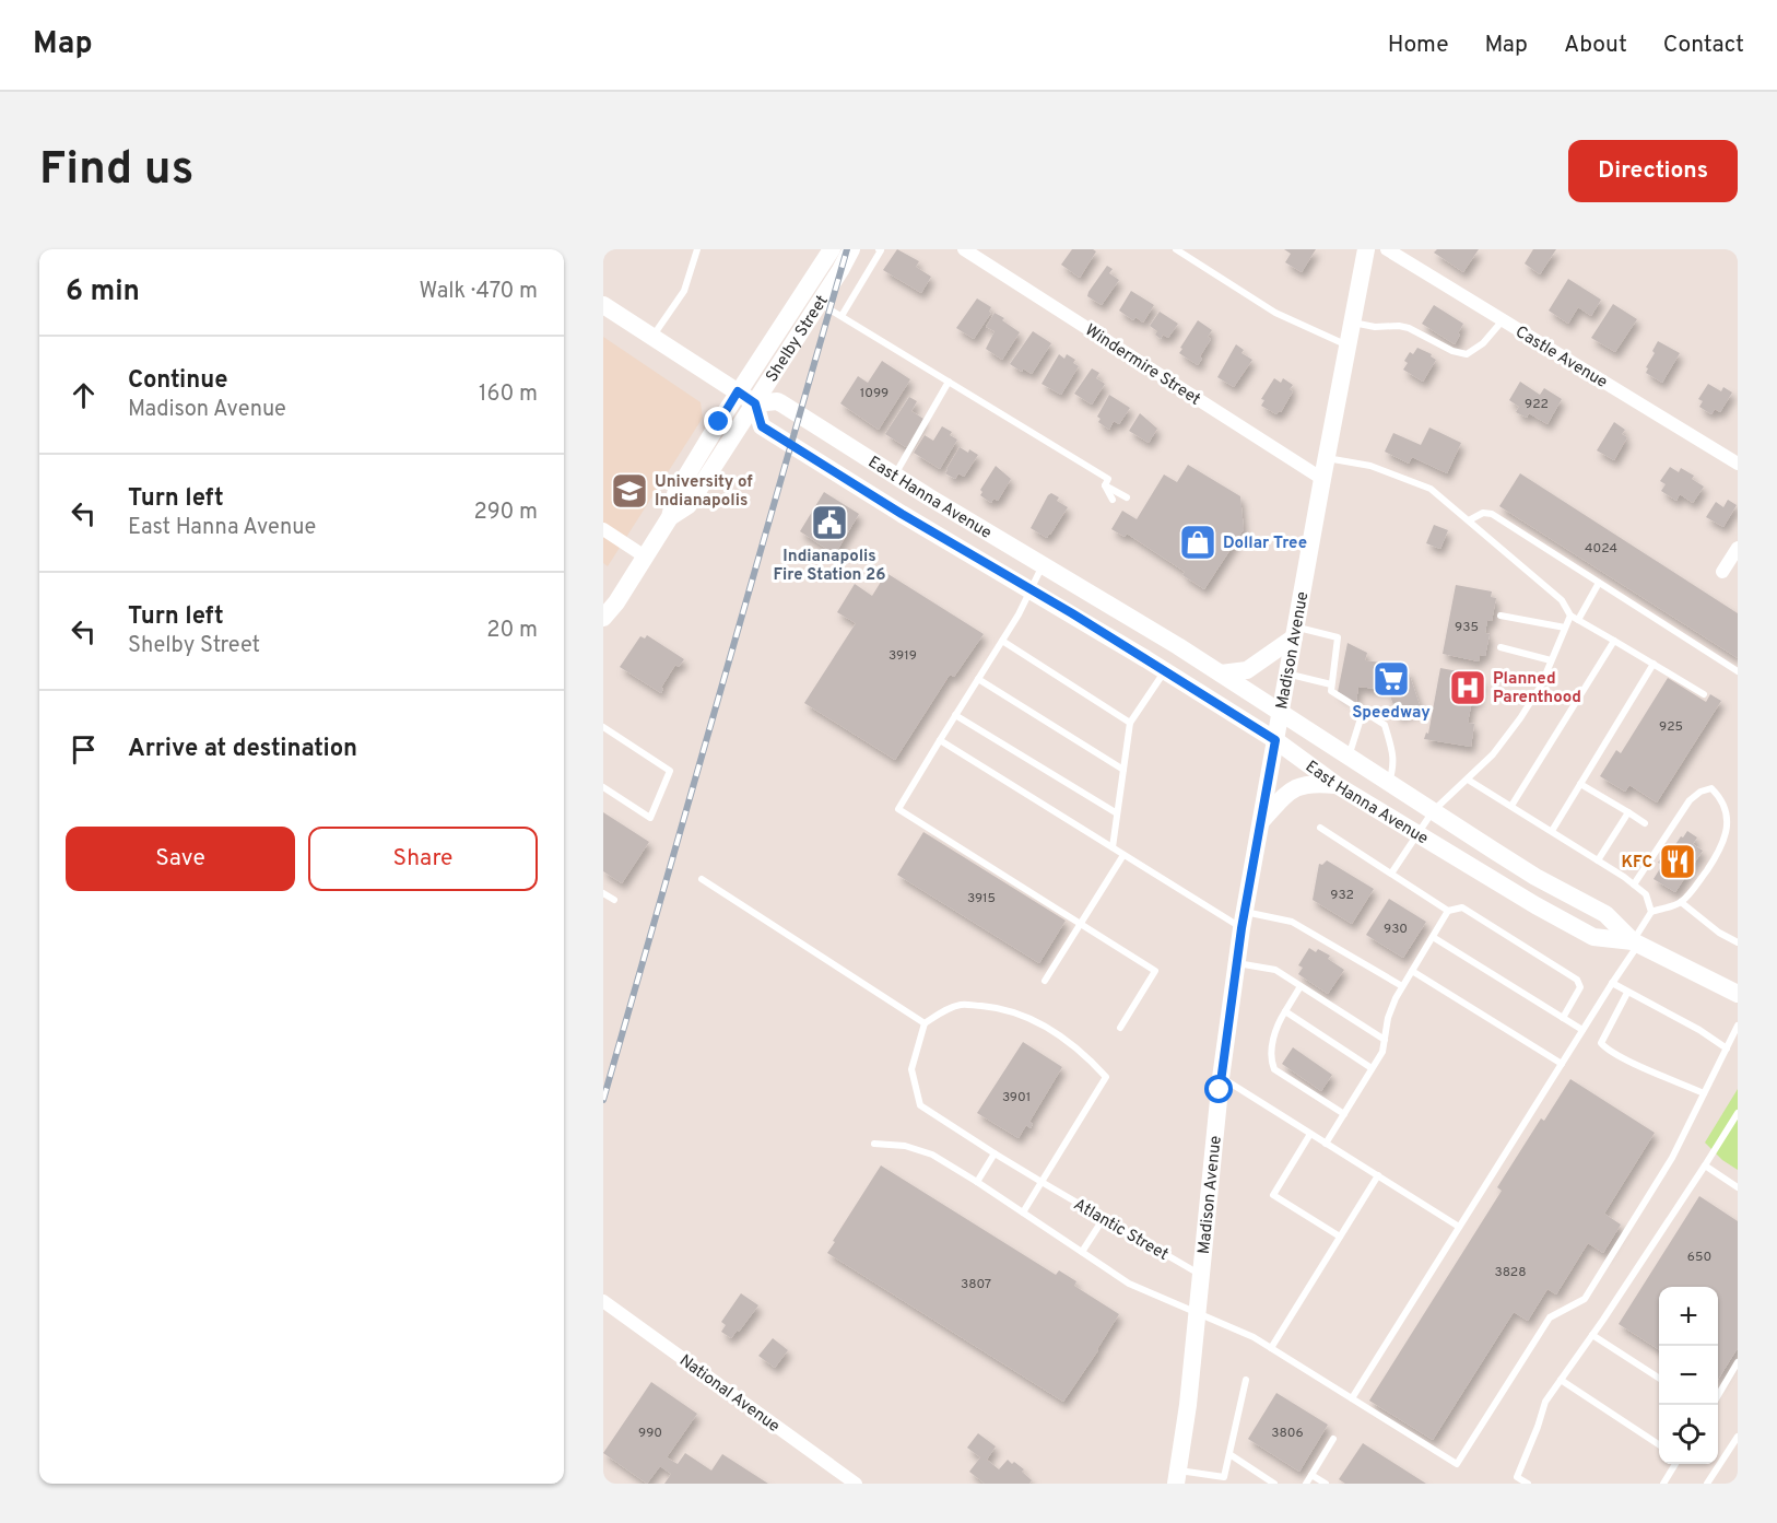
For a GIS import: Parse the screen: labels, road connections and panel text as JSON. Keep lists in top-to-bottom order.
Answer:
{
  "streets": {
    "main road": ["Shelby Street", "East Hanna Avenue", "Madison Avenue"],
    "street": ["Castle Avenue", "Windermire Street", "National Avenue"],
    "lane": ["Atlantic Street"]
  },
  "crossings": [
    ["Shelby Street", "East Hanna Avenue"],
    ["Windermire Street", "Madison Avenue"],
    ["East Hanna Avenue", "Madison Avenue"],
    ["Madison Avenue", "Atlantic Street"]
  ],
  "places": {
    "school or university": ["University of Indianapolis"],
    "public building": ["Indianapolis Fire Station 26"],
    "shop": ["Dollar Tree"],
    "supermarket": ["Speedway"],
    "hospital": ["Planned Parenthood"],
    "restaurant": ["KFC"]
  },
  "house_numbers": [
    "1099",
    "922",
    "4024",
    "935",
    "3919",
    "925",
    "932",
    "3915",
    "930",
    "3901",
    "650",
    "3828",
    "3807",
    "990",
    "3806"
  ],
  "page": {
    "header": "Map",
    "nav": [
      "Home",
      "Map",
      "About",
      "Contact"
    ],
    "buttons": [
      "Directions",
      ["Save", "Share"]
    ],
    "title": "Find us",
    "heading": ["6 min", "Walk · 470 m"],
    "list": [
      ["Continue", "Madison Avenue", "160 m"],
      ["Turn left", "East Hanna Avenue", "290 m"],
      ["Turn left", "Shelby Street", "20 m"],
      "Arrive at destination"
    ],
    "map_buttons": ["+", "−"]
  }
}
